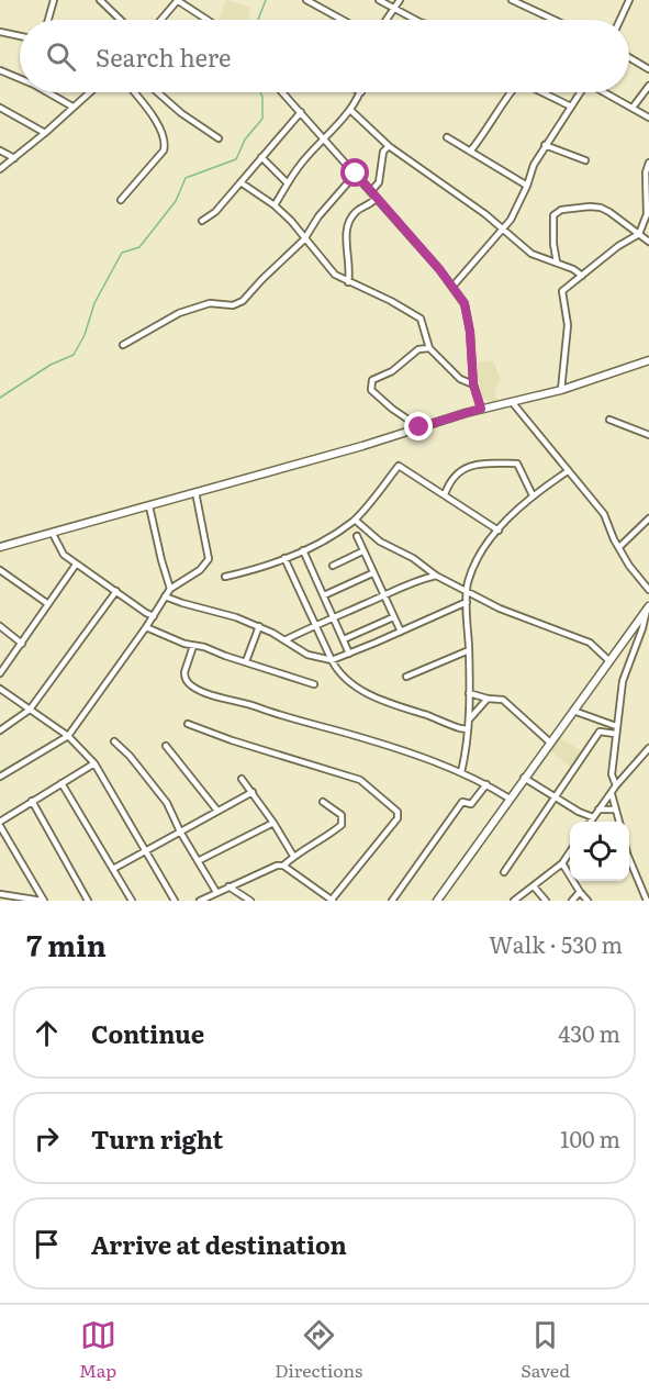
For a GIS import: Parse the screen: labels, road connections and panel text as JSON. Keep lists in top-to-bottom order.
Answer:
{
  "page": {
    "search": "Search here",
    "heading": ["7 min", "Walk · 530 m"],
    "list": [
      ["Continue", "430 m"],
      ["Turn right", "100 m"],
      "Arrive at destination"
    ],
    "nav": ["Map", "Directions", "Saved"]
  }
}
